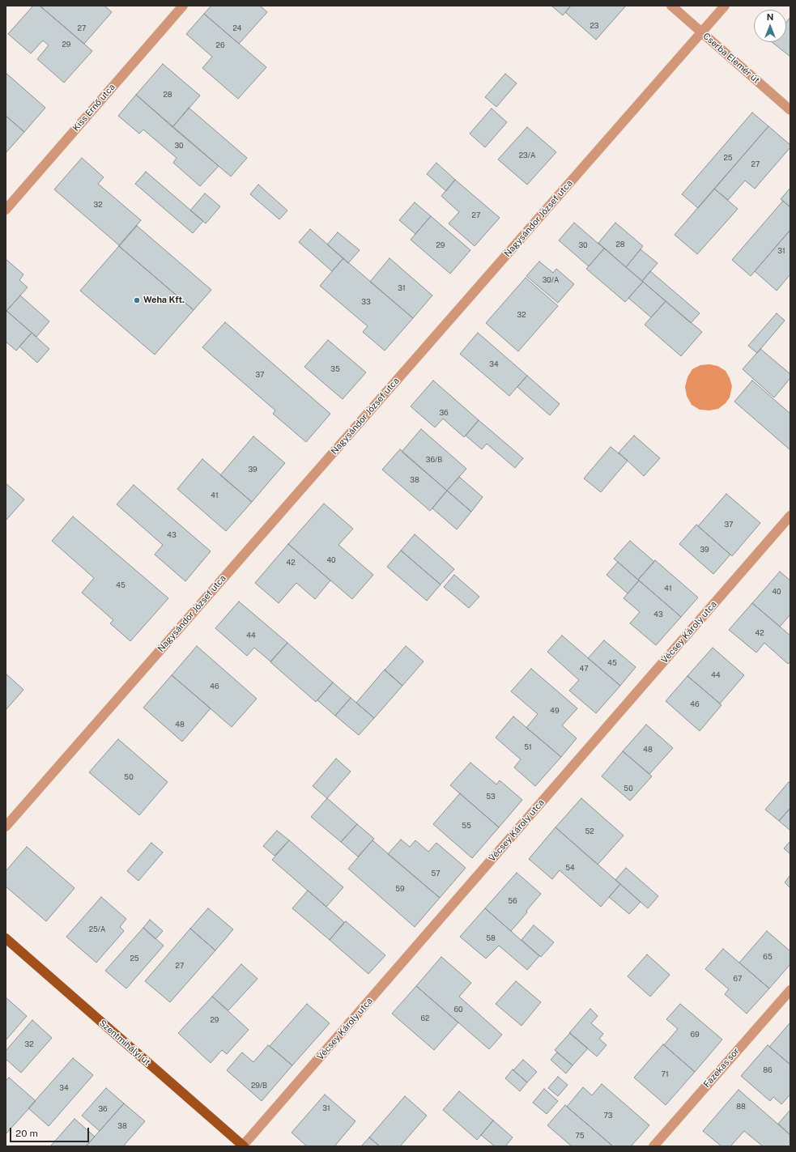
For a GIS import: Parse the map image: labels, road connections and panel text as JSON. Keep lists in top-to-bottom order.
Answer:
{
  "streets": {
    "main road": ["Szentmihályi út"],
    "street": [
      "Cserba Elemér út",
      "Kiss Ernő utca",
      "Nagysándor József utca",
      "Vécsey Károly utca",
      "Fazekas sor"
    ]
  },
  "crossings": [
    ["Cserba Elemér út", "Nagysándor József utca"],
    ["Vécsey Károly utca", "Szentmihályi út"]
  ],
  "places": ["Weha Kft."],
  "house_numbers": [
    "23",
    "27",
    "24",
    "29",
    "26",
    "28",
    "30",
    "23/A",
    "25",
    "27",
    "32",
    "27",
    "28",
    "29",
    "30",
    "31",
    "30/A",
    "31",
    "33",
    "32",
    "34",
    "35",
    "37",
    "36",
    "36/B",
    "39",
    "38",
    "41",
    "37",
    "43",
    "39",
    "40",
    "42",
    "45",
    "41",
    "40",
    "43",
    "42",
    "44",
    "45",
    "47",
    "44",
    "46",
    "46",
    "49",
    "48",
    "51",
    "48",
    "50",
    "50",
    "53",
    "55",
    "52",
    "54",
    "57",
    "59",
    "56",
    "25/A",
    "58",
    "65",
    "25",
    "27",
    "67",
    "60",
    "62",
    "29",
    "69",
    "32",
    "86",
    "71",
    "29/B",
    "34",
    "88",
    "31",
    "36",
    "73",
    "38",
    "75"
  ],
  "scale_bar": "20 m",
  "north": "top"
}
